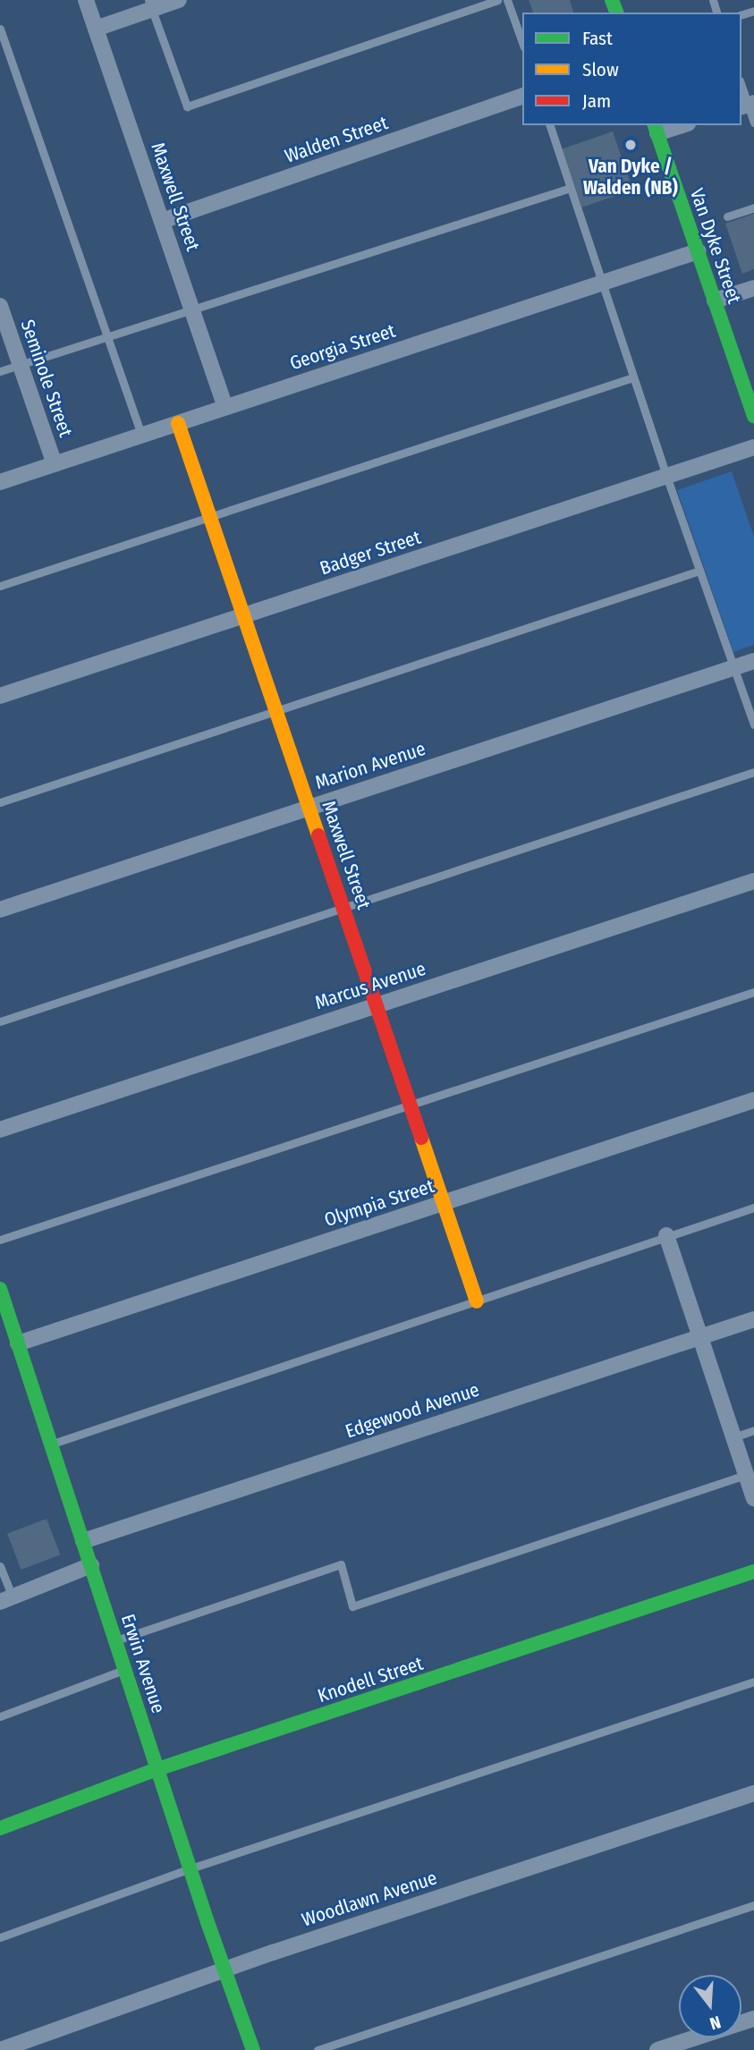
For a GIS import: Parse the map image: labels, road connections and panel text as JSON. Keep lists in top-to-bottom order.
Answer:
{
  "streets": {
    "street": [
      "Walden Street",
      "Maxwell Street",
      "Van Dyke Street",
      "Georgia Street",
      "Seminole Street",
      "Badger Street",
      "Marion Avenue",
      "Marcus Avenue",
      "Olympia Street",
      "Edgewood Avenue",
      "Erwin Avenue",
      "Knodell Street",
      "Woodlawn Avenue"
    ]
  },
  "crossings": [
    ["Walden Street", "Maxwell Street"],
    ["Maxwell Street", "Georgia Street"],
    ["Maxwell Street", "Badger Street"],
    ["Maxwell Street", "Marion Avenue"],
    ["Maxwell Street", "Marcus Avenue"],
    ["Maxwell Street", "Olympia Street"],
    ["Van Dyke Street", "Georgia Street"],
    ["Georgia Street", "Seminole Street"],
    ["Olympia Street", "Erwin Avenue"],
    ["Edgewood Avenue", "Erwin Avenue"],
    ["Erwin Avenue", "Knodell Street"],
    ["Erwin Avenue", "Woodlawn Avenue"]
  ],
  "places": ["Van Dyke / Walden (NB)"],
  "legend": ["Fast", "Slow", "Jam"],
  "north": "bottom"
}
